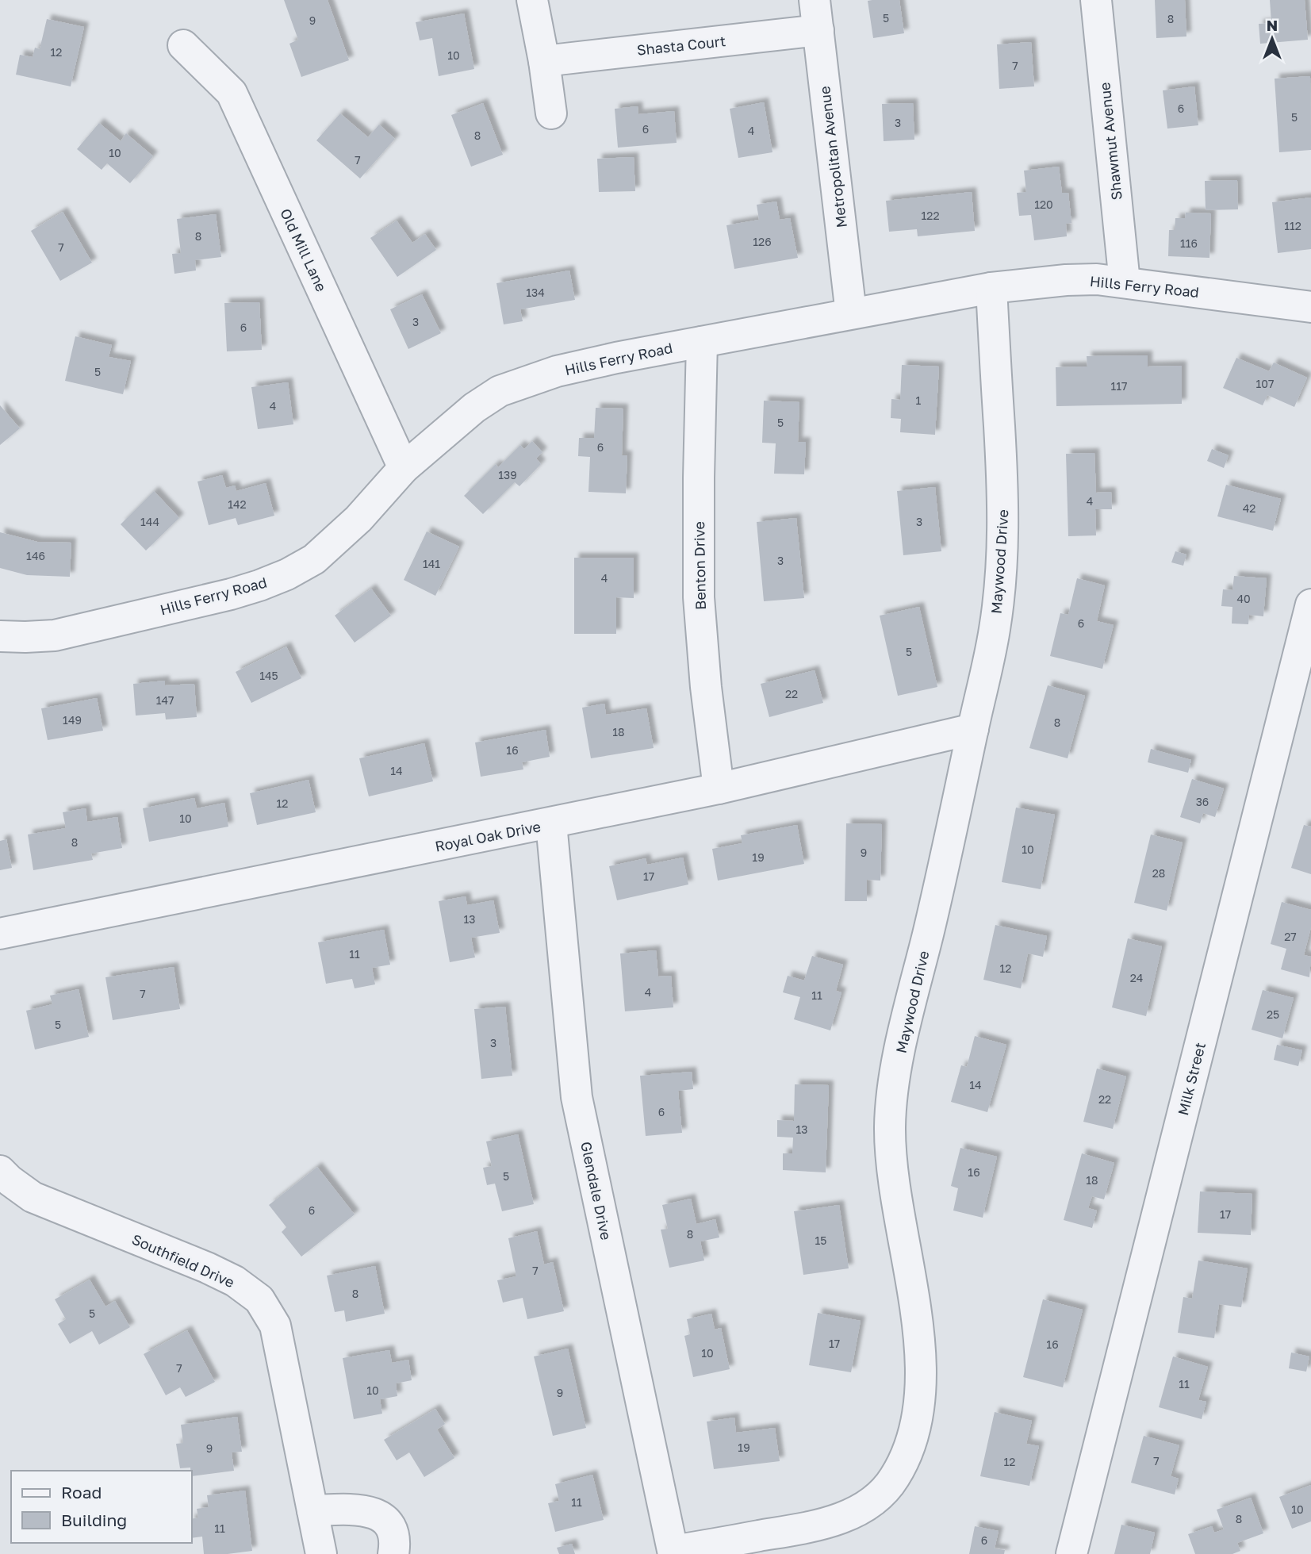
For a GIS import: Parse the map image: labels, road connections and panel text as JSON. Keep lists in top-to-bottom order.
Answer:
{
  "streets": {
    "street": [
      "Shasta Court",
      "Shawmut Avenue",
      "Metropolitan Avenue",
      "Old Mill Lane",
      "Hills Ferry Road",
      "Maywood Drive",
      "Benton Drive",
      "Royal Oak Drive",
      "Milk Street",
      "Glendale Drive",
      "Southfield Drive"
    ]
  },
  "crossings": [
    ["Shasta Court", "Metropolitan Avenue"],
    ["Shawmut Avenue", "Hills Ferry Road"],
    ["Metropolitan Avenue", "Hills Ferry Road"],
    ["Old Mill Lane", "Hills Ferry Road"],
    ["Hills Ferry Road", "Maywood Drive"],
    ["Hills Ferry Road", "Benton Drive"],
    ["Maywood Drive", "Royal Oak Drive"],
    ["Maywood Drive", "Glendale Drive"],
    ["Benton Drive", "Royal Oak Drive"],
    ["Royal Oak Drive", "Glendale Drive"]
  ],
  "house_numbers": [
    "5",
    "8",
    "9",
    "12",
    "10",
    "7",
    "6",
    "5",
    "3",
    "6",
    "4",
    "8",
    "10",
    "7",
    "120",
    "122",
    "112",
    "8",
    "126",
    "116",
    "7",
    "134",
    "3",
    "6",
    "5",
    "107",
    "117",
    "1",
    "4",
    "5",
    "6",
    "139",
    "4",
    "142",
    "42",
    "144",
    "3",
    "146",
    "3",
    "141",
    "4",
    "40",
    "6",
    "5",
    "145",
    "22",
    "147",
    "149",
    "8",
    "18",
    "16",
    "14",
    "36",
    "12",
    "10",
    "8",
    "10",
    "9",
    "19",
    "28",
    "17",
    "13",
    "27",
    "11",
    "12",
    "24",
    "4",
    "7",
    "11",
    "25",
    "5",
    "3",
    "14",
    "22",
    "6",
    "13",
    "16",
    "5",
    "18",
    "6",
    "17",
    "8",
    "15",
    "7",
    "8",
    "5",
    "17",
    "16",
    "10",
    "7",
    "11",
    "10",
    "9",
    "19",
    "9",
    "7",
    "12",
    "11",
    "10",
    "8",
    "11",
    "6"
  ],
  "legend": ["Road", "Building"],
  "north": "top"
}
